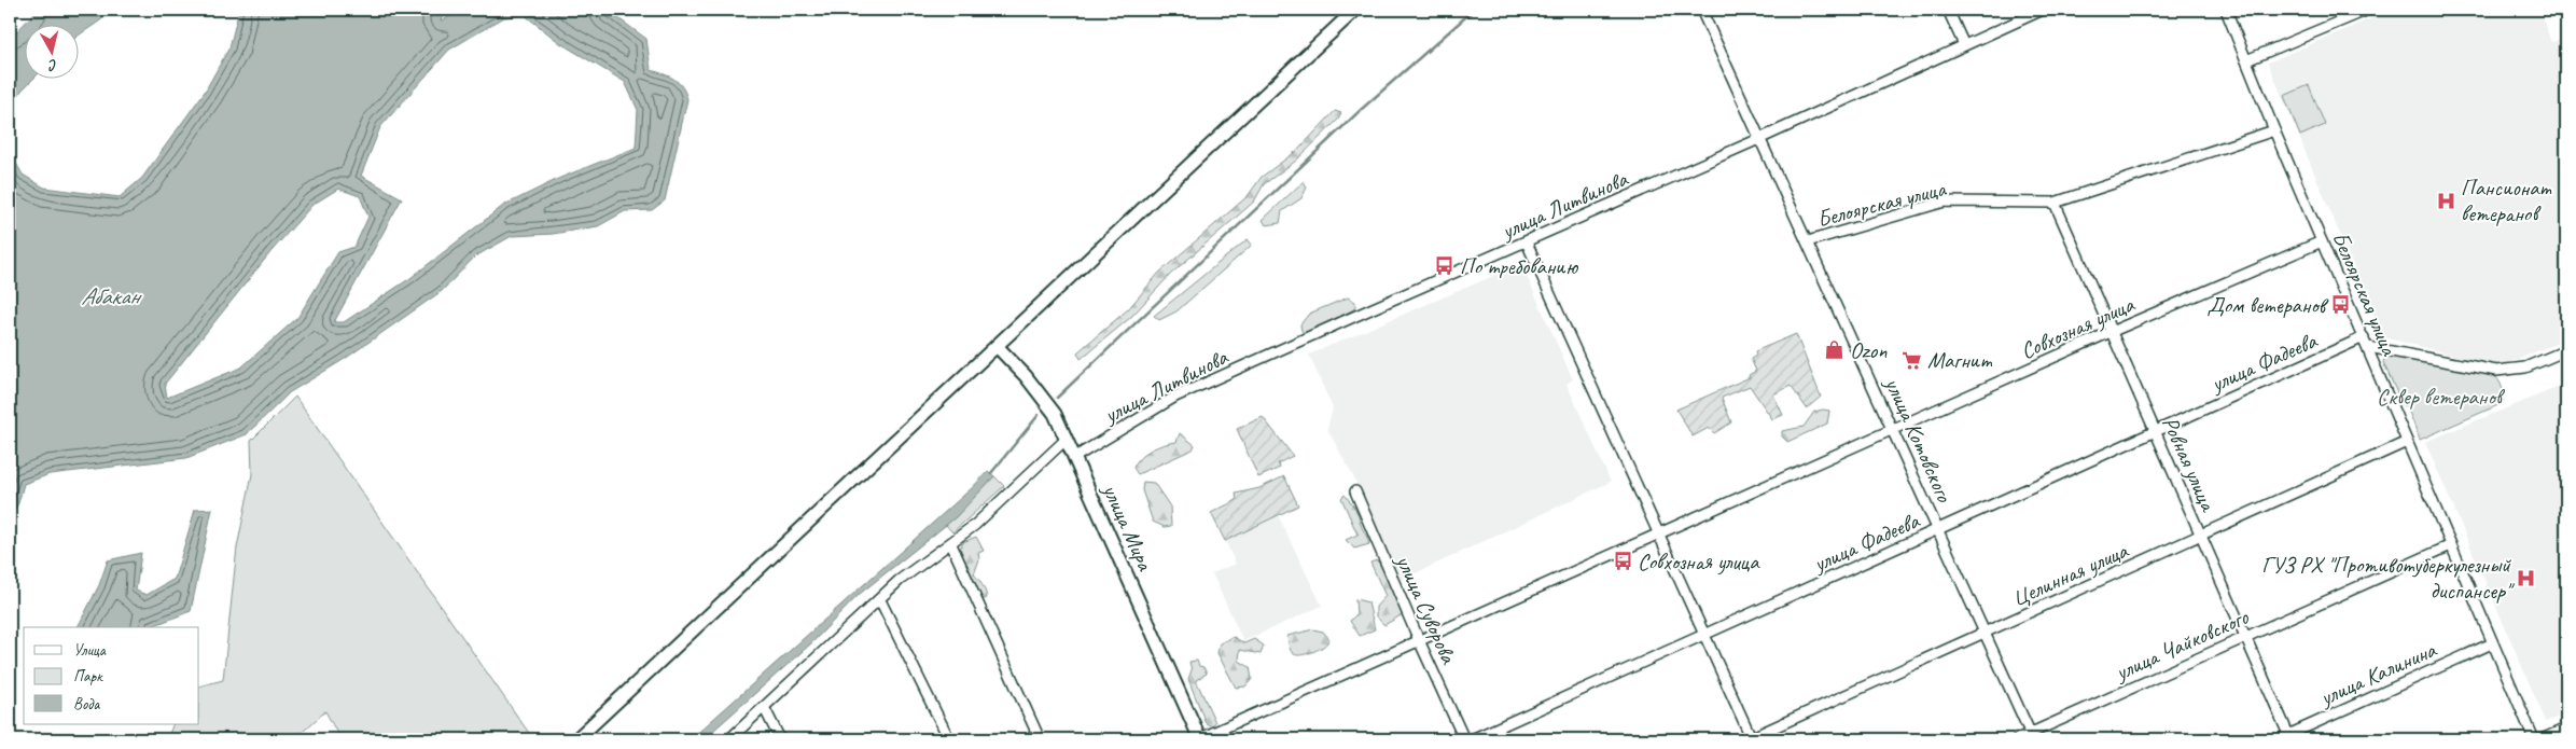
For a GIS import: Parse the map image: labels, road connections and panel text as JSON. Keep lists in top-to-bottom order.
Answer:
{
  "streets": {
    "main road": ["улица Мира"],
    "street": [
      "Белоярская улица",
      "улица Литвинова",
      "Совхозная улица",
      "улица Фадеева",
      "улица Котовского",
      "Ровная улица",
      "Целинная улица",
      "улица Суворова",
      "улица Чайковского",
      "улица Калинина"
    ]
  },
  "crossings": [
    ["Белоярская улица", "Совхозная улица"],
    ["Белоярская улица", "улица Фадеева"],
    ["Белоярская улица", "улица Котовского"],
    ["Белоярская улица", "Ровная улица"],
    ["Белоярская улица", "Целинная улица"],
    ["Белоярская улица", "улица Чайковского"],
    ["Белоярская улица", "улица Калинина"],
    ["улица Литвинова", "улица Котовского"],
    ["улица Литвинова", "улица Мира"],
    ["Совхозная улица", "улица Котовского"],
    ["Совхозная улица", "Ровная улица"],
    ["Совхозная улица", "улица Мира"],
    ["Совхозная улица", "улица Суворова"],
    ["улица Фадеева", "улица Котовского"],
    ["улица Фадеева", "Ровная улица"],
    ["улица Котовского", "Целинная улица"],
    ["улица Котовского", "улица Чайковского"],
    ["Ровная улица", "Целинная улица"],
    ["Ровная улица", "улица Чайковского"],
    ["Ровная улица", "улица Калинина"]
  ],
  "water": ["Абакан"],
  "parks": ["Сквер ветеранов"],
  "places": {
    "hospital": ["Пансионат ветеранов", "ГУЗ РХ \"Противотуберкулезный диспансер\""],
    "bus stop": ["По требованию", "Дом ветеранов", "Совхозная улица"],
    "shop": ["Ozon"],
    "supermarket": ["Магнит"]
  },
  "legend": ["Улица", "Парк", "Вода"],
  "north": "bottom"
}
